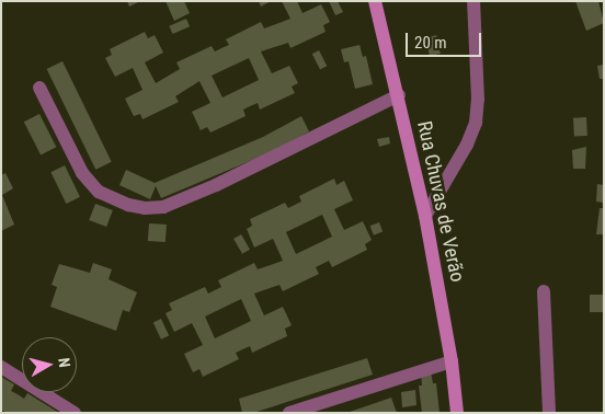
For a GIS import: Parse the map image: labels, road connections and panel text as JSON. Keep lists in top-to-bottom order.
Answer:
{
  "streets": {
    "street": ["Rua Chuvas de Verão"]
  },
  "scale_bar": "20 m",
  "north": "right"
}
